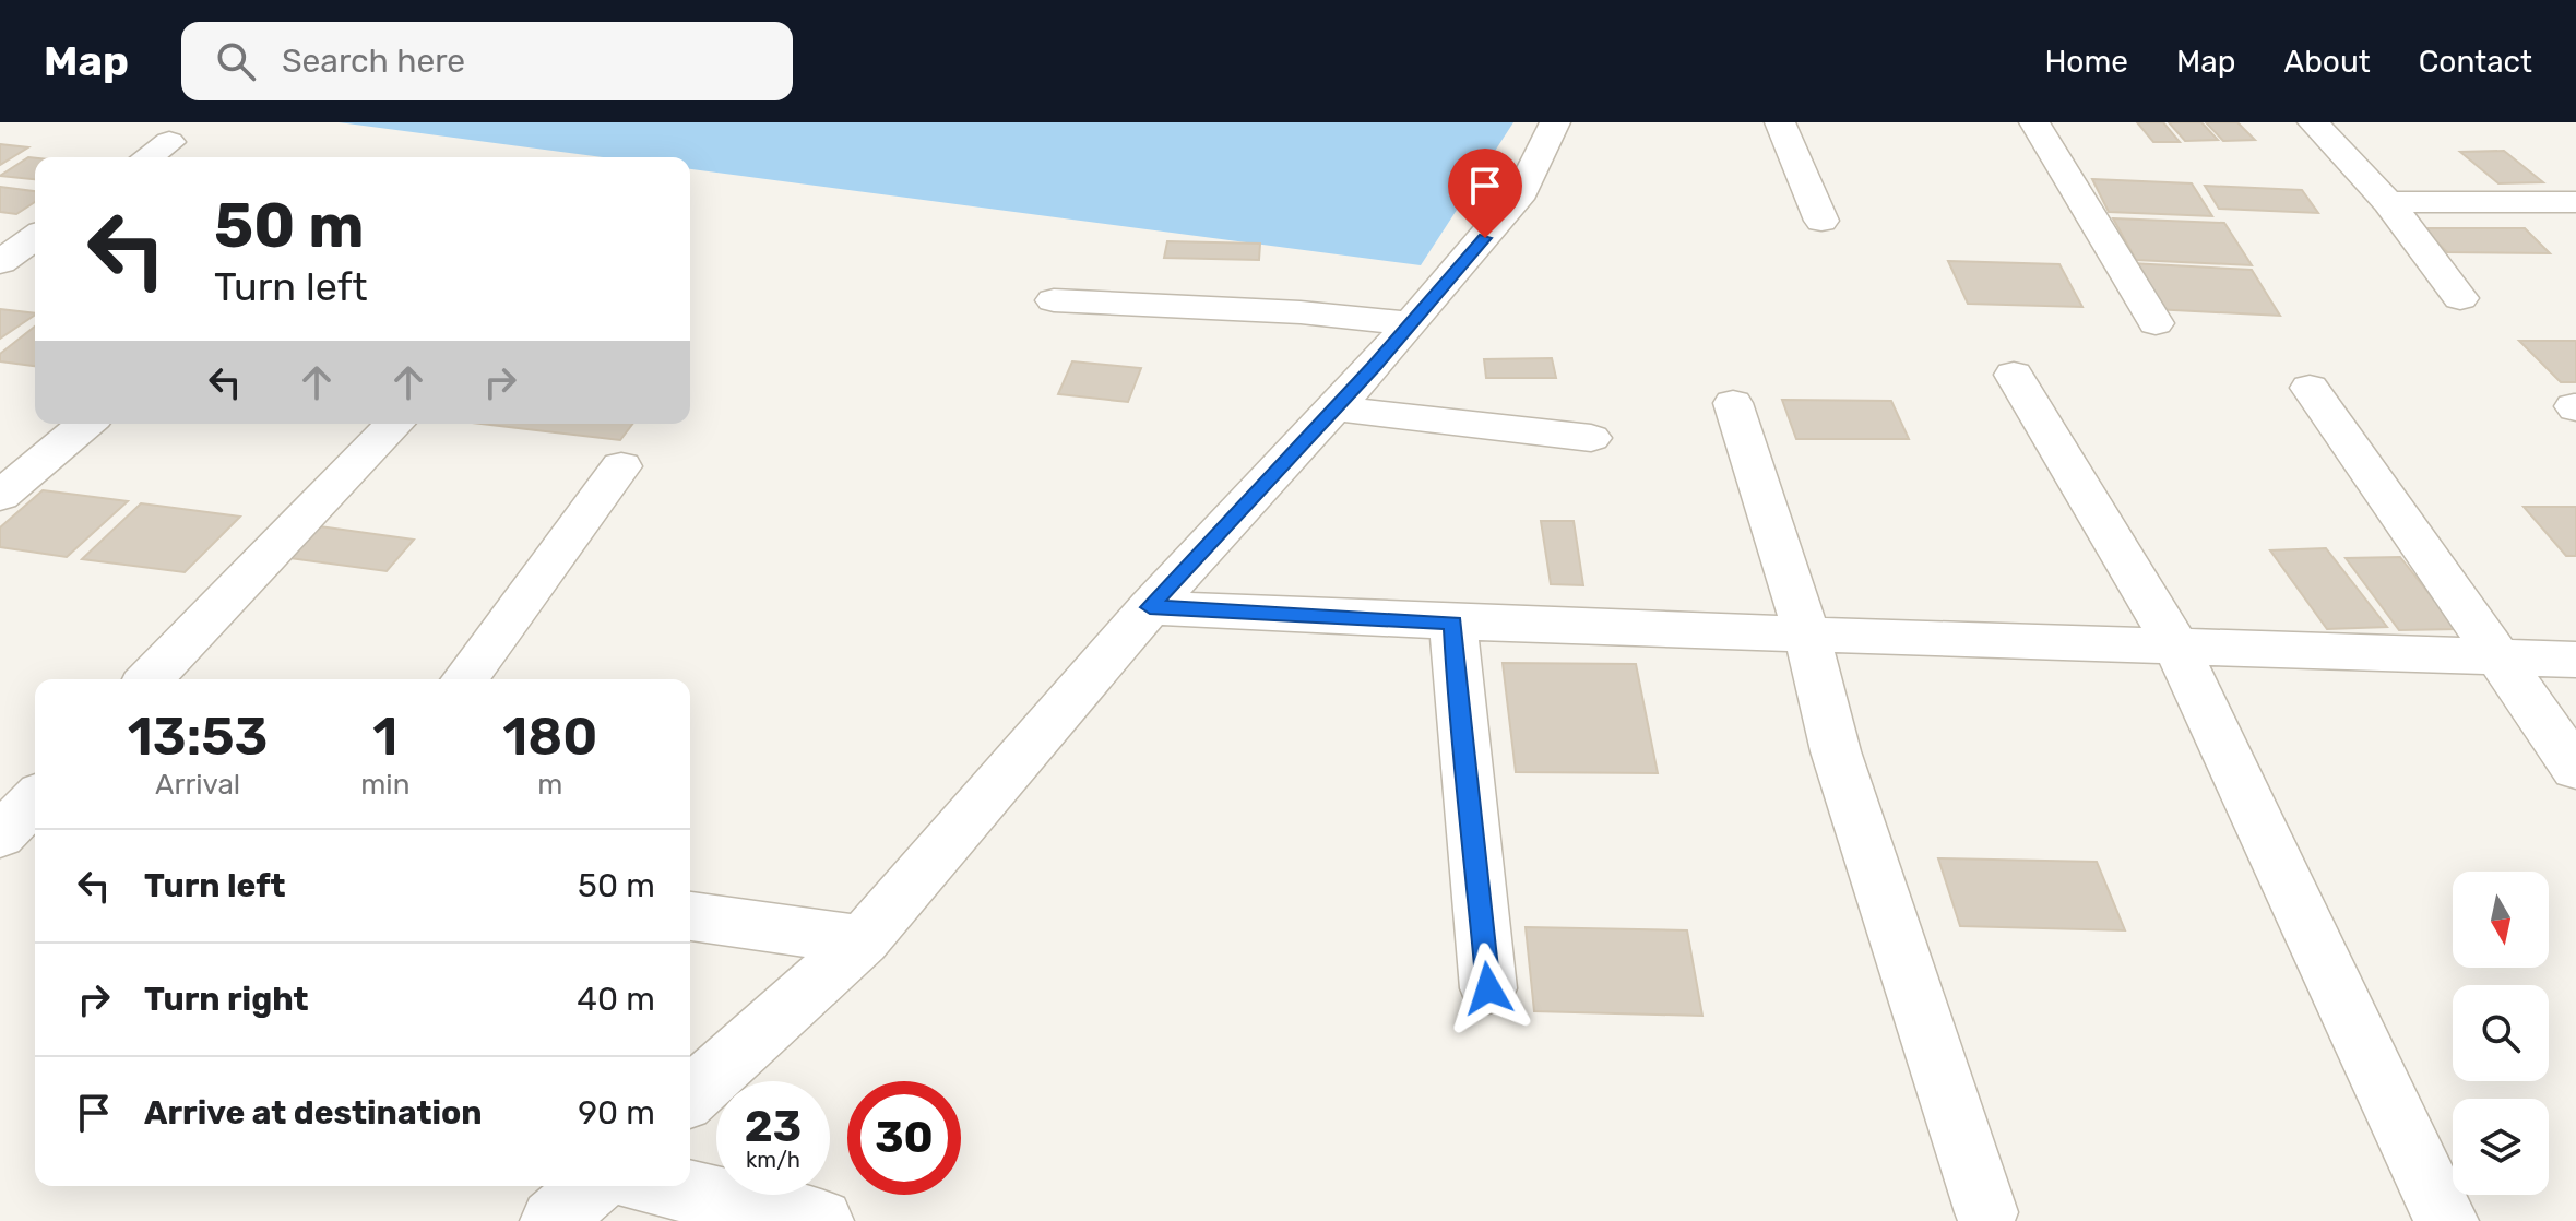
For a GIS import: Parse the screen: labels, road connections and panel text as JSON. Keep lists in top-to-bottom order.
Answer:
{
  "north": "bottom",
  "page": {
    "header": "Map",
    "search": "Search here",
    "nav": [
      "Home",
      "Map",
      "About",
      "Contact"
    ],
    "turn": ["50 m", "Turn left"],
    "eta": [
      "13:53",
      "Arrival",
      "1",
      "min",
      "180",
      "m"
    ],
    "list": [
      {
        "name": "Turn left",
        "value": "50 m"
      },
      {
        "name": "Turn right",
        "value": "40 m"
      },
      {
        "name": "Arrive at destination",
        "value": "90 m"
      }
    ],
    "speed": "23 km/h",
    "limit": "30"
  }
}
